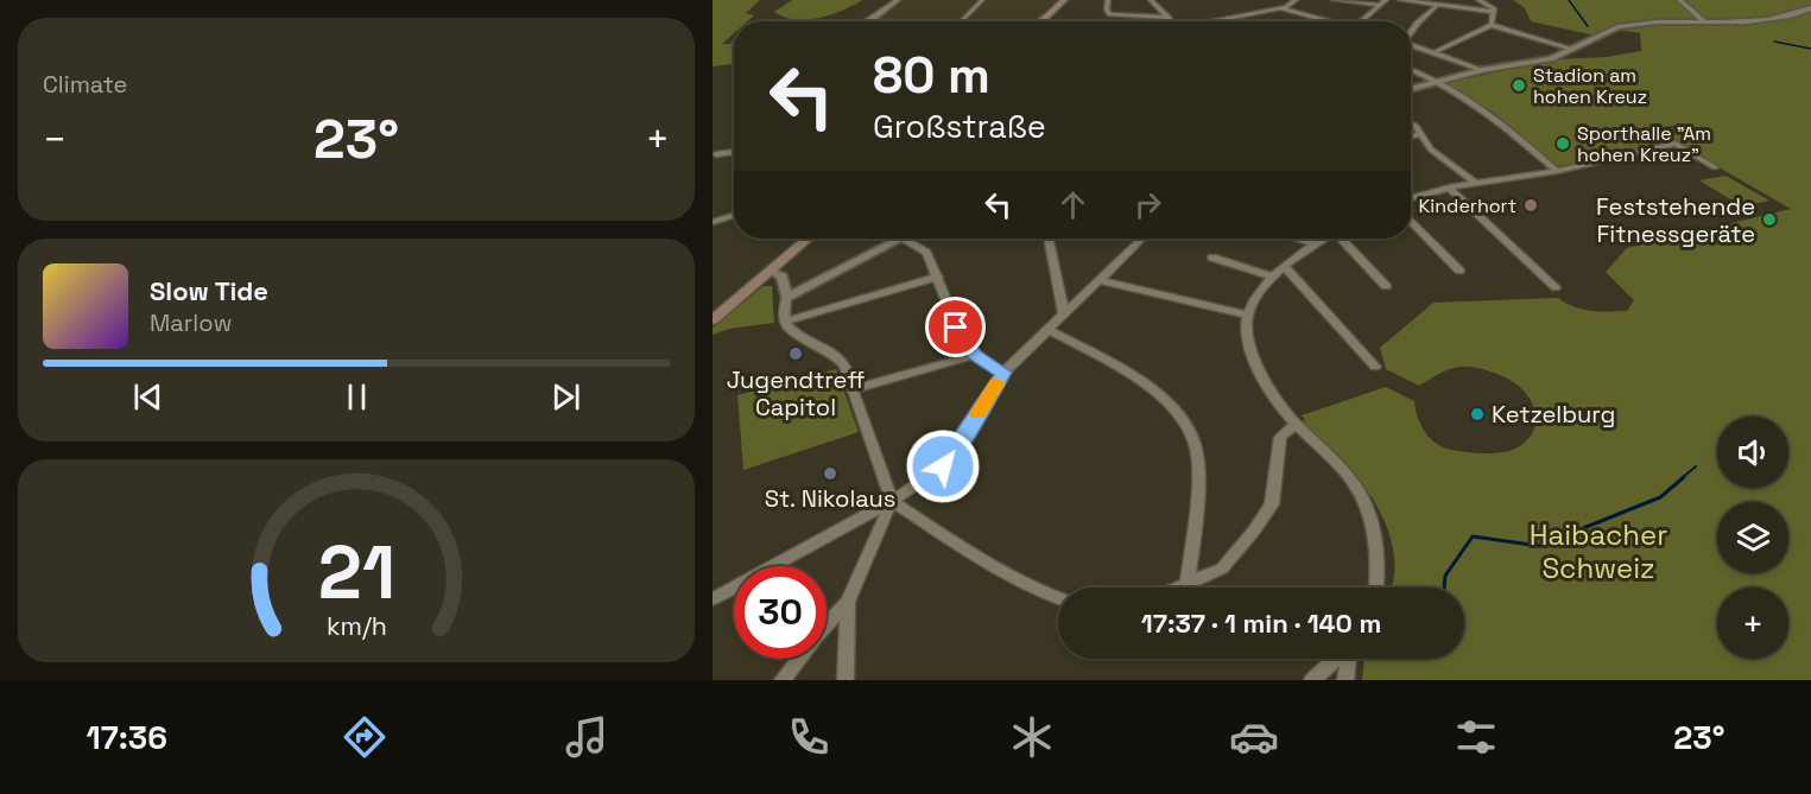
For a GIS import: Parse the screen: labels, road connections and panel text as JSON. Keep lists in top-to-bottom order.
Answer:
{
  "parks": ["Haibacher Schweiz"],
  "places": [
    "Stadion am hohen Kreuz",
    "Sporthalle \"Am hohen Kreuz\"",
    "Kinderhort",
    "Feststehende Fitnessgeräte",
    "Jugendtreff Capitol",
    "Ketzelburg",
    "St. Nikolaus"
  ],
  "page": {
    "tile": "Climate",
    "turn": ["80 m", "Großstraße"],
    "heat": ["−", "23°", "+"],
    "song": ["Slow Tide", "Marlow"],
    "map_buttons": "+",
    "limit": "30",
    "trip": "17:37 · 1 min · 140 m",
    "tabs": ["17:36", "23°"],
    "gauge": ["21", "km/h"]
  }
}
